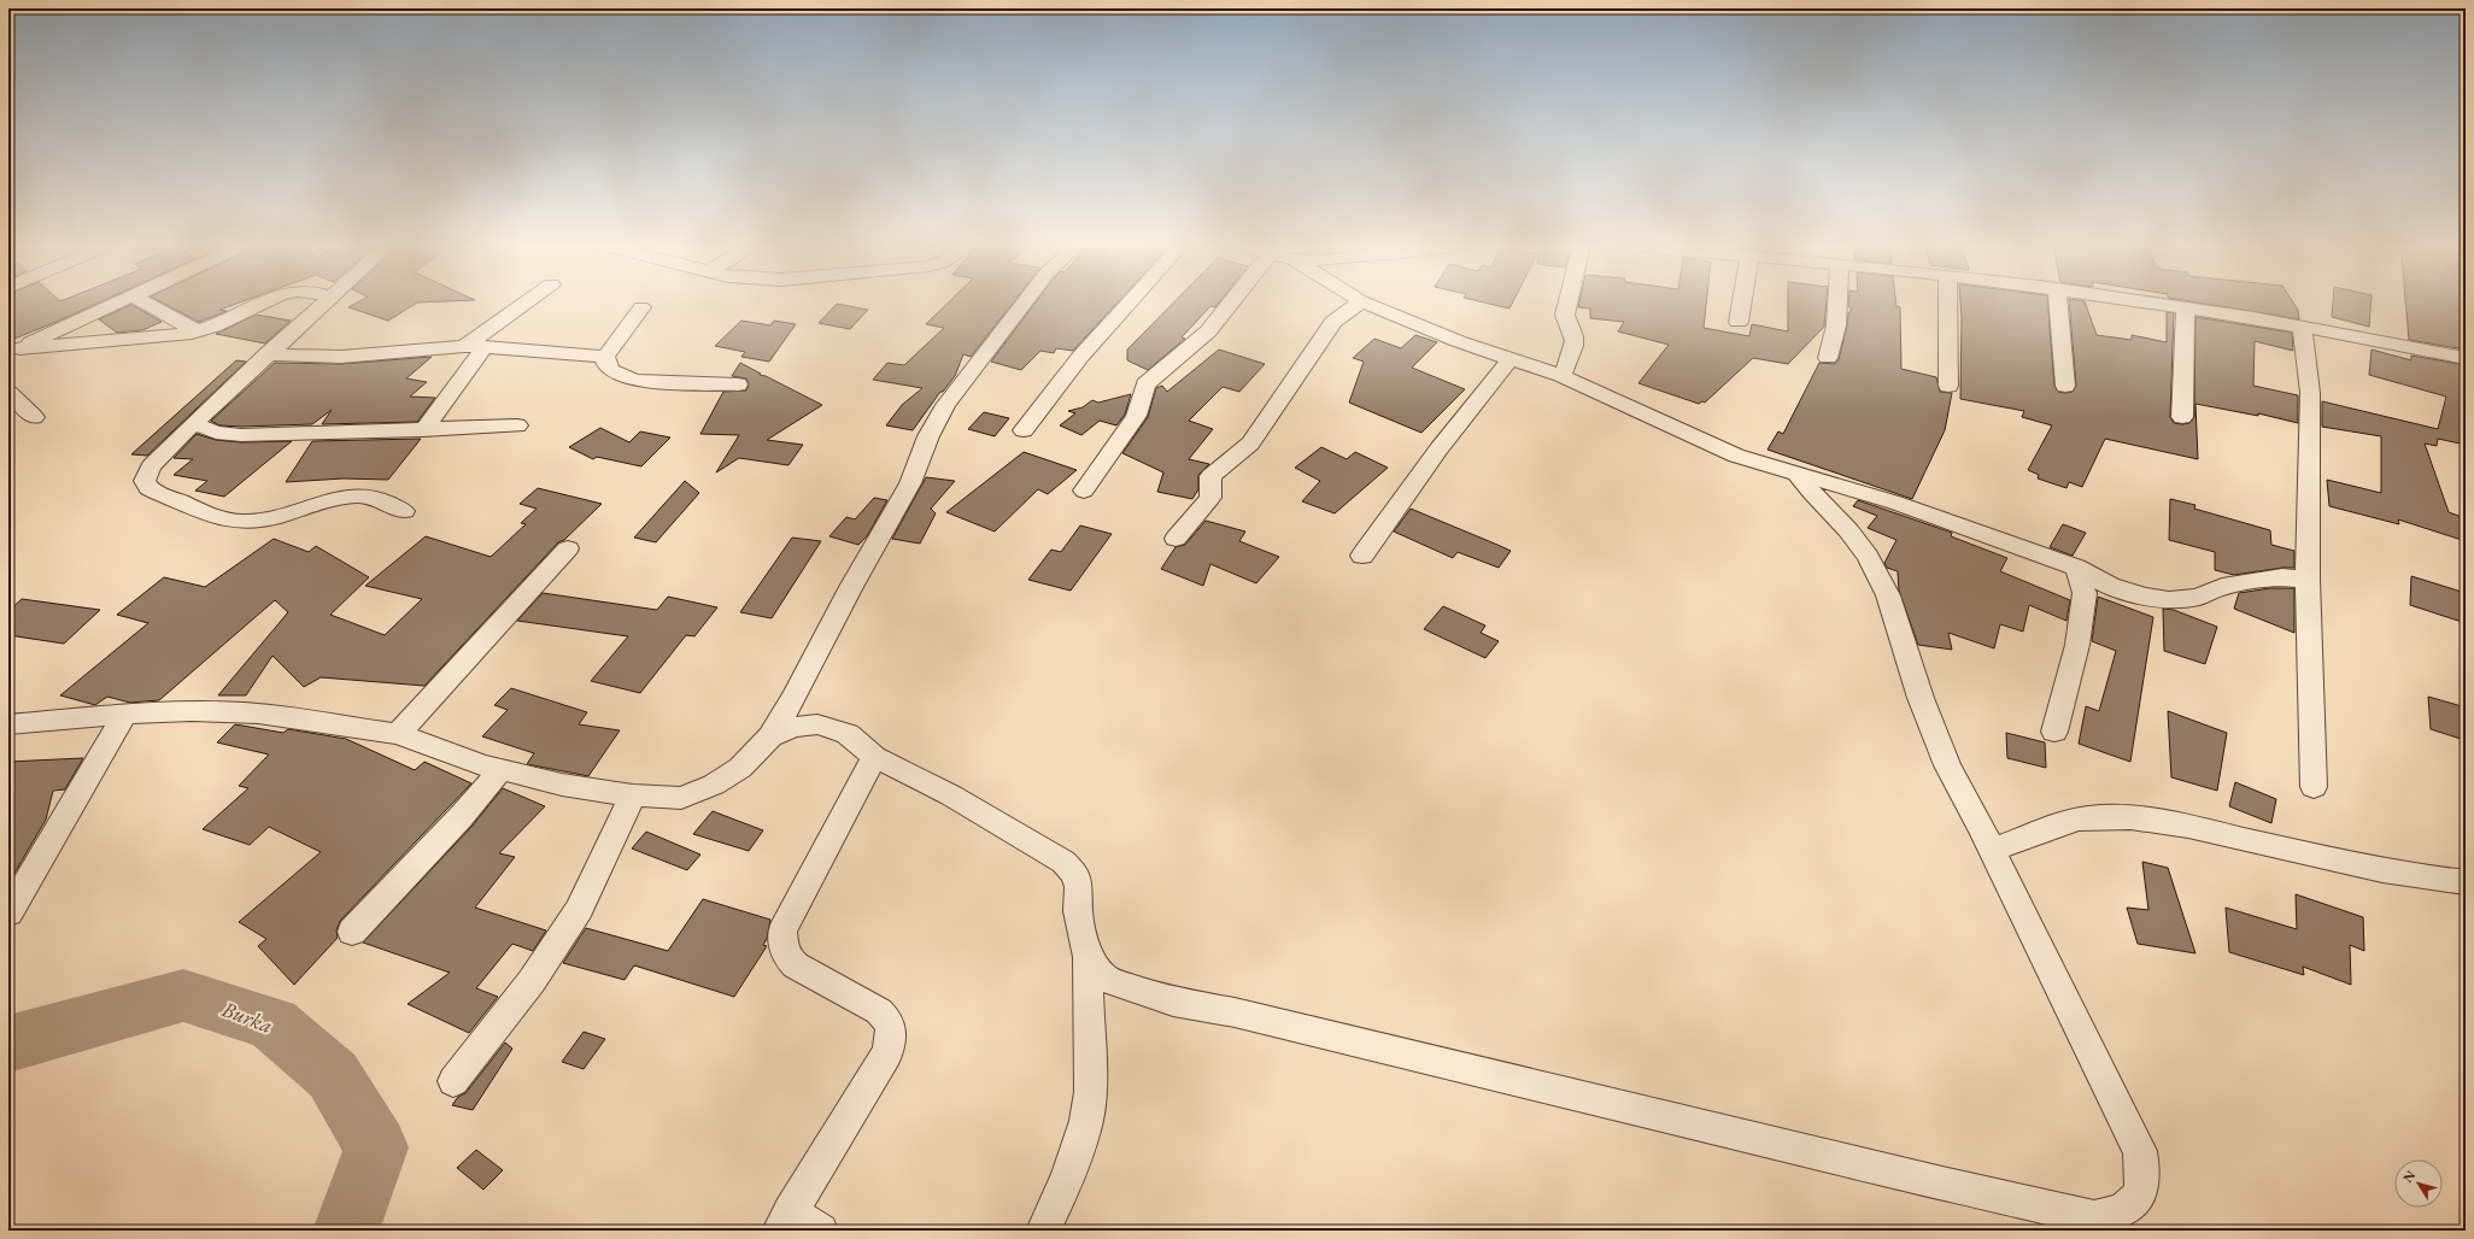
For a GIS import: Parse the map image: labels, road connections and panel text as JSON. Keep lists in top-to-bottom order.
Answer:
{
  "water": ["Burka"],
  "north": "top left"
}
